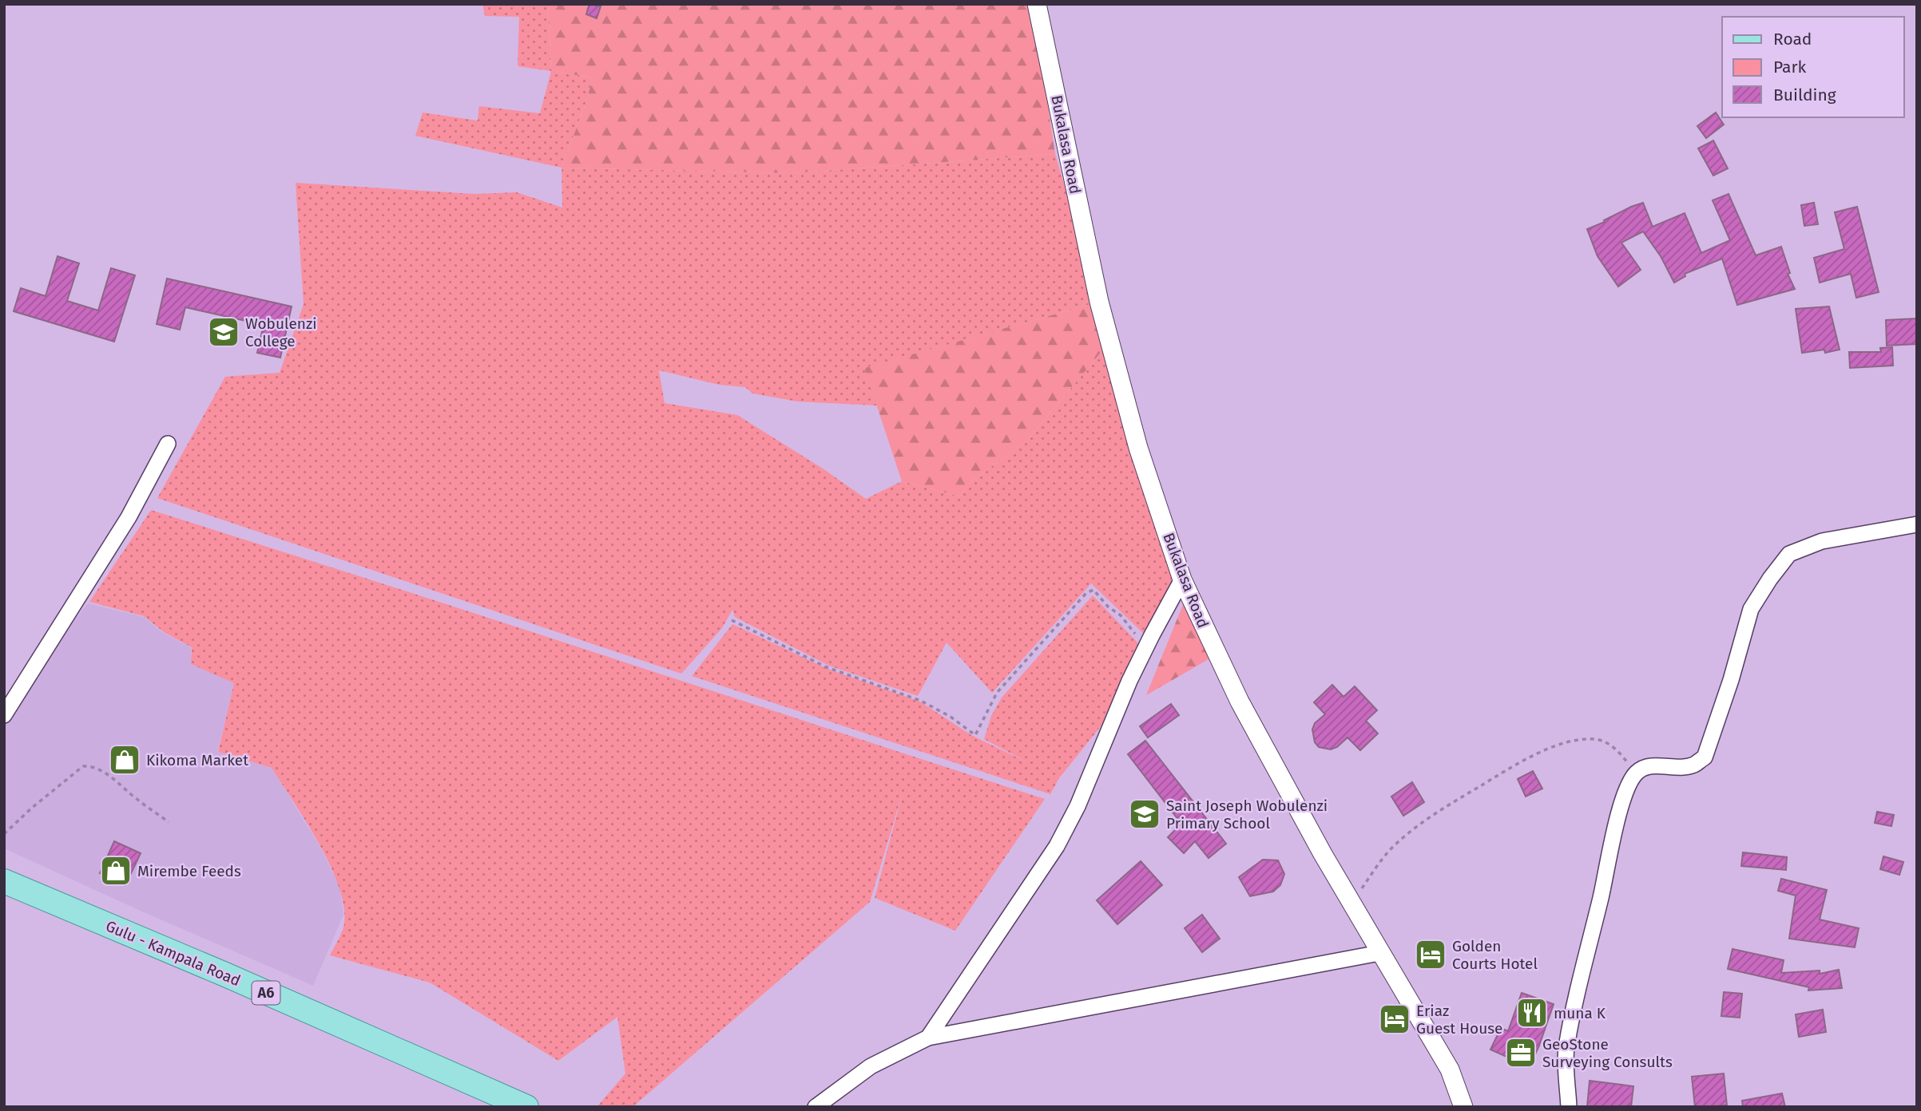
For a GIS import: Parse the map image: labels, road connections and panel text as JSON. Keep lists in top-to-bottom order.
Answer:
{
  "streets": {
    "main road": ["Gulu - Kampala Road", "A6"],
    "street": ["Bukalasa Road"]
  },
  "places": {
    "school or university": ["Wobulenzi College", "Saint Joseph Wobulenzi Primary School"],
    "shop": ["Kikoma Market", "Mirembe Feeds"],
    "hotel": ["Golden Courts Hotel", "Eriaz Guest House"],
    "restaurant": ["muna K"],
    "office": ["GeoStone Surveying Consults"]
  },
  "legend": ["Road", "Park", "Building"]
}
